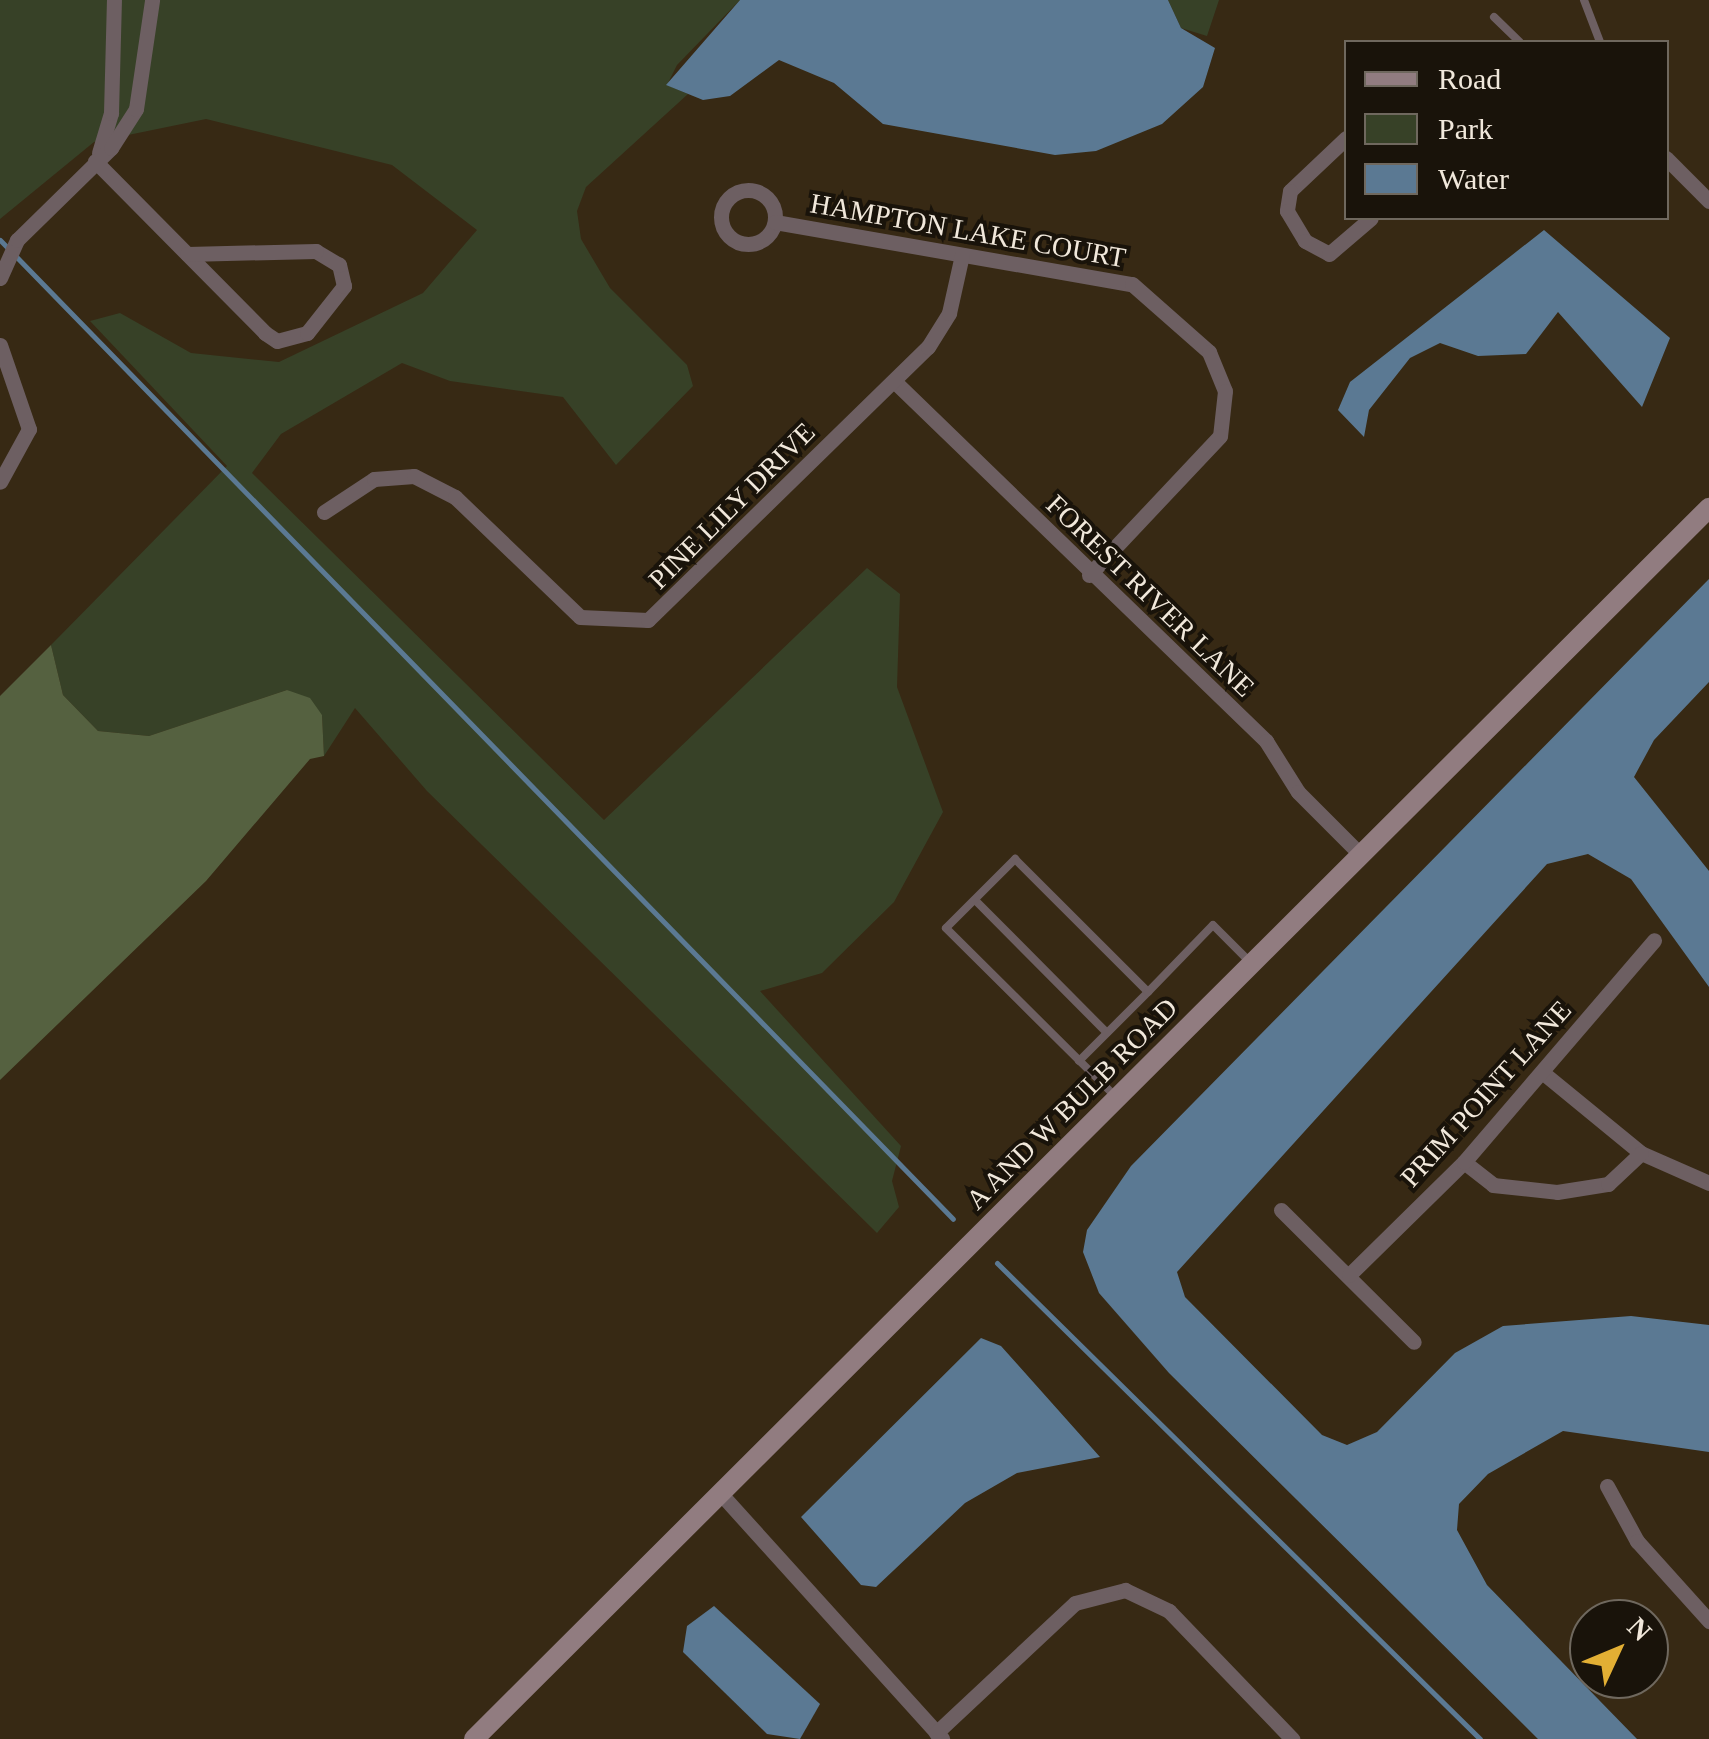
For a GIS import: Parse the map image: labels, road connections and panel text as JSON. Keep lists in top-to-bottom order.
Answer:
{
  "streets": {
    "street": [
      "HAMPTON LAKE COURT",
      "PINE LILY DRIVE",
      "FOREST RIVER LANE",
      "PRIM POINT LANE",
      "A AND W BULB ROAD"
    ]
  },
  "crossings": [
    ["HAMPTON LAKE COURT", "PINE LILY DRIVE"],
    ["HAMPTON LAKE COURT", "FOREST RIVER LANE"],
    ["PINE LILY DRIVE", "FOREST RIVER LANE"],
    ["FOREST RIVER LANE", "A AND W BULB ROAD"]
  ],
  "legend": ["Road", "Park", "Water"],
  "north": "top right"
}
